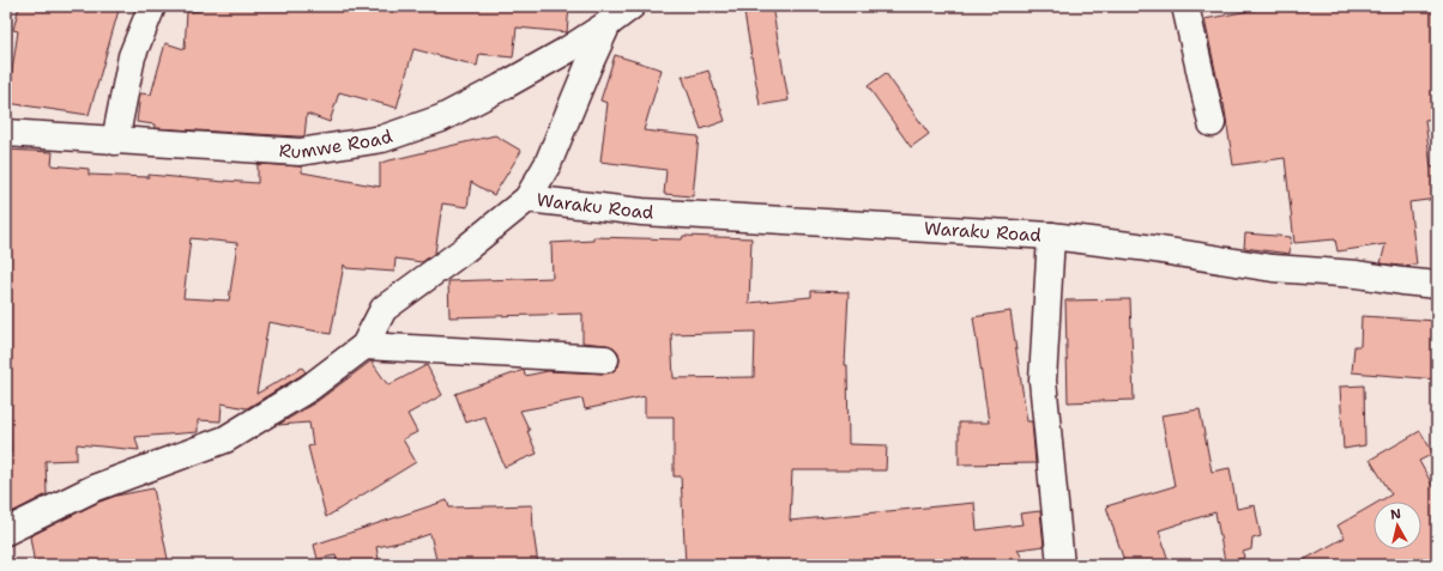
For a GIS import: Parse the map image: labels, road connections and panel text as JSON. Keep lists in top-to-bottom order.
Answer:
{
  "streets": {
    "street": ["Rumwe Road", "Waraku Road"]
  },
  "north": "top"
}
